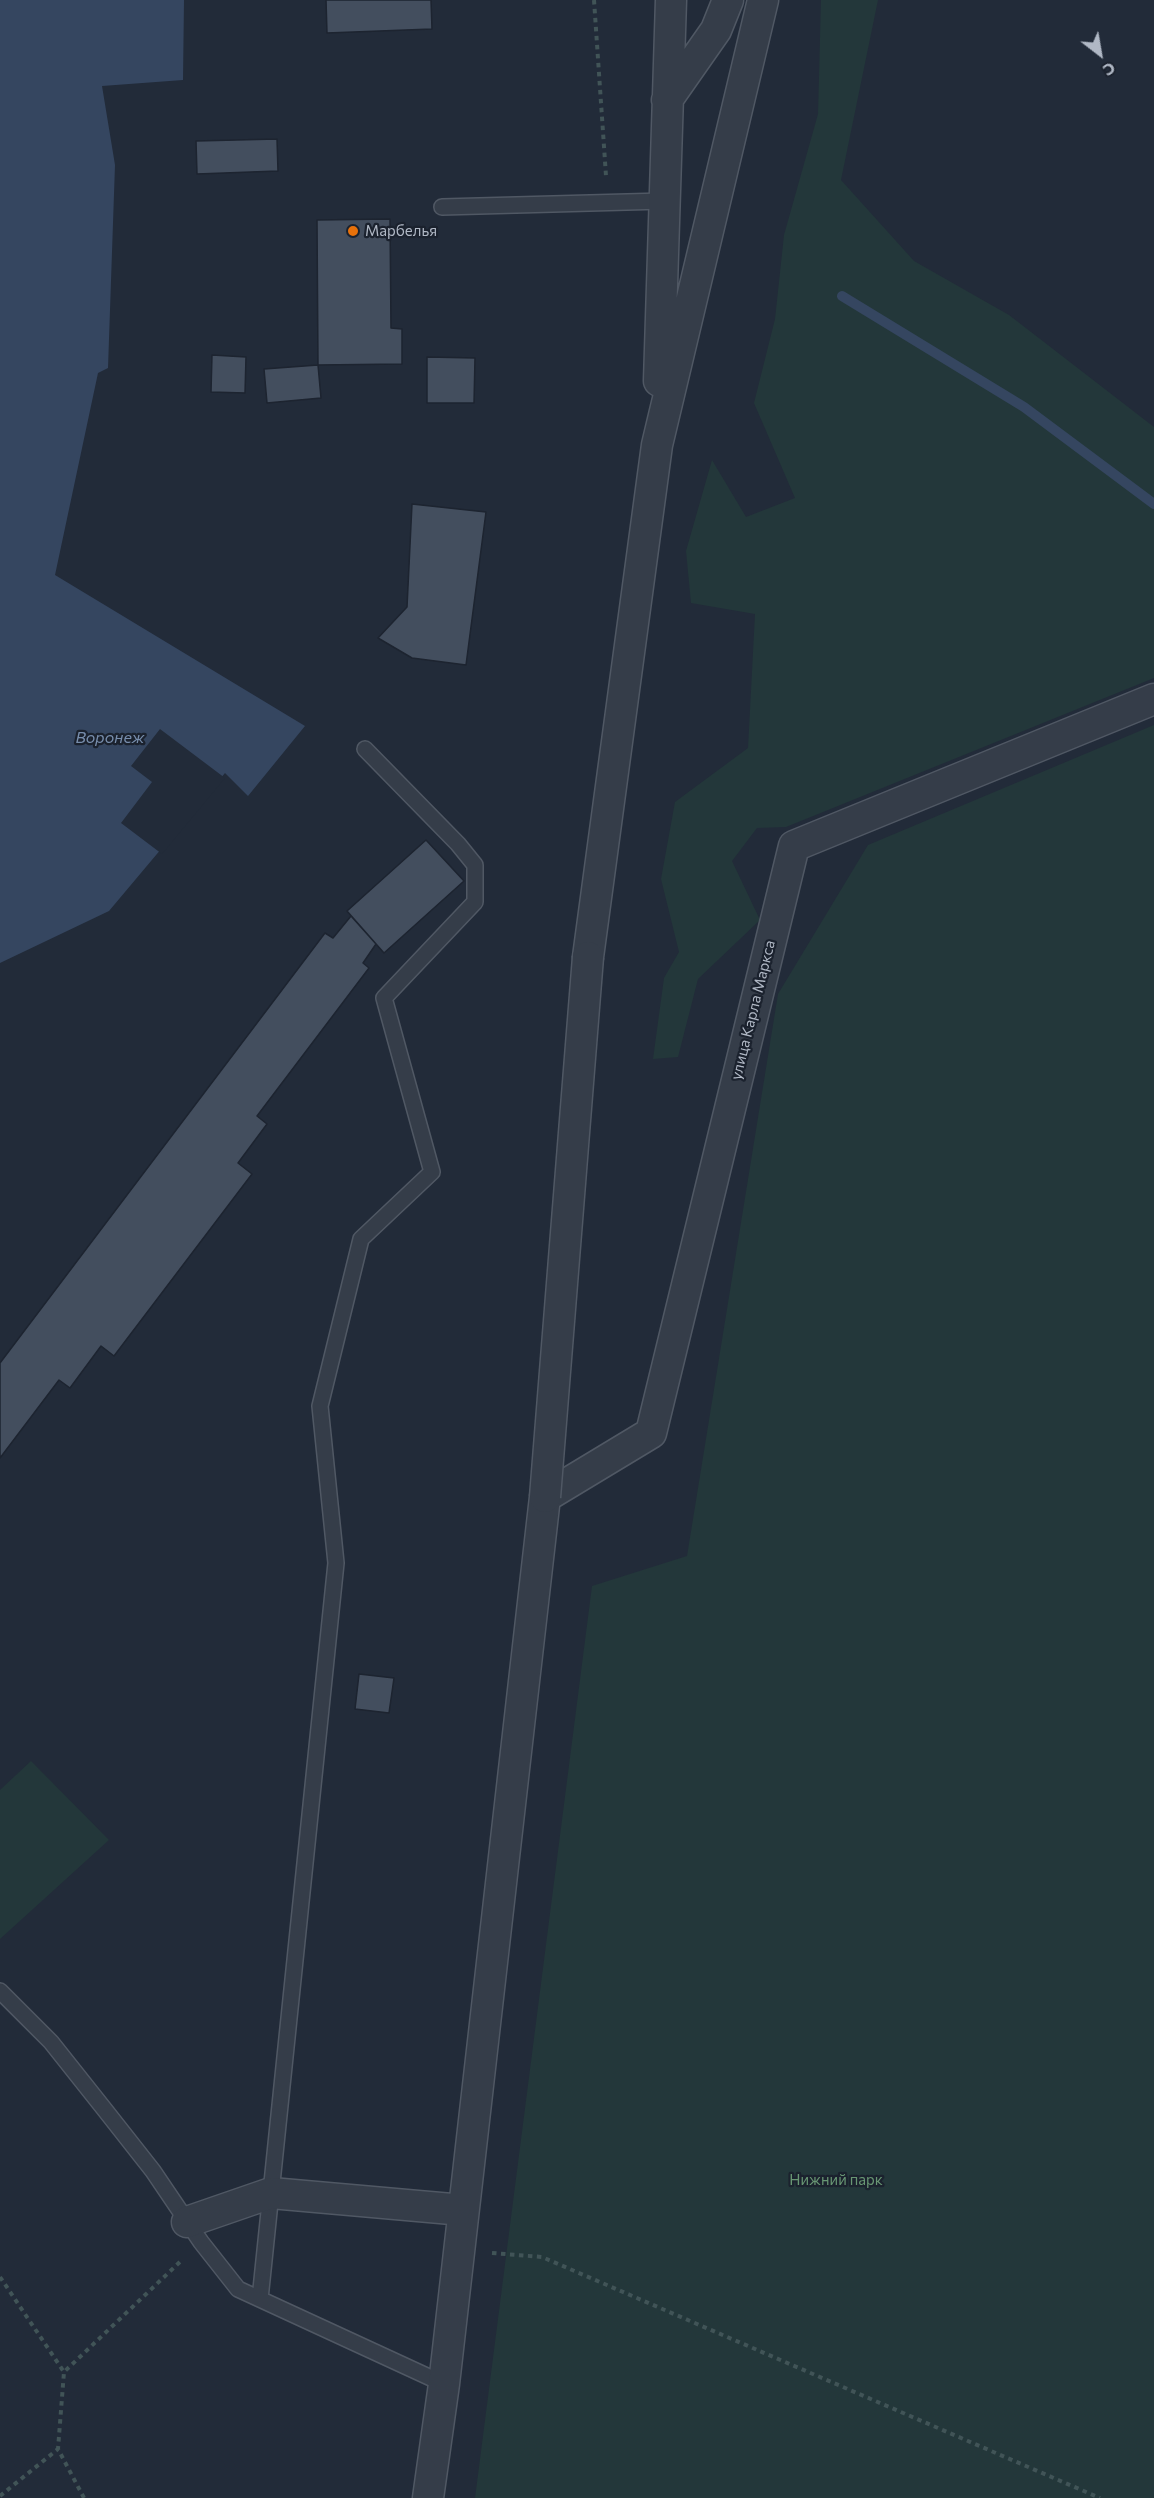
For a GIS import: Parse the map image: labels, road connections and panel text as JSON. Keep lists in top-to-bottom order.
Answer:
{
  "streets": {
    "street": ["улица Карла Маркса"]
  },
  "water": ["Воронеж"],
  "parks": ["Нижний парк"],
  "places": ["Марбелья"],
  "north": "bottom right"
}
